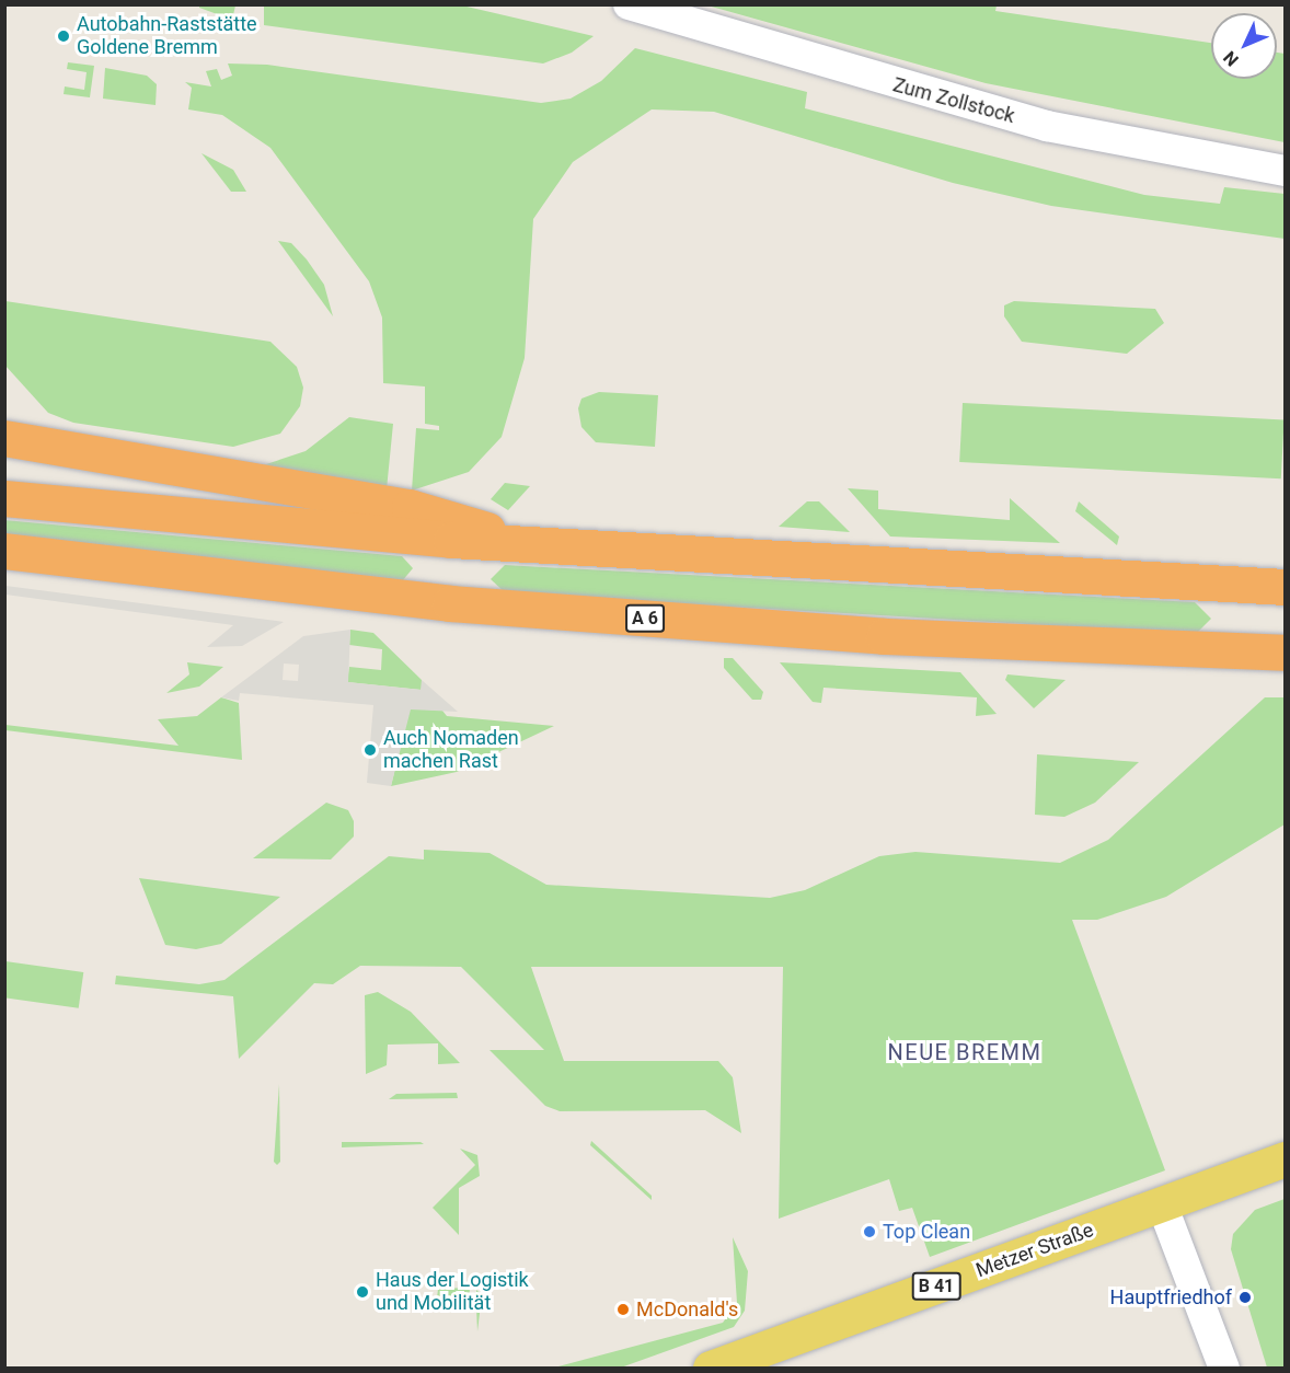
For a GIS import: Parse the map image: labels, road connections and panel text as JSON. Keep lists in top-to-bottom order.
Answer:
{
  "streets": {
    "highway": ["A 6"],
    "main road": ["Metzer Straße", "B 41"],
    "street": ["Zum Zollstock"]
  },
  "districts": ["NEUE BREMM"],
  "places": [
    "Autobahn-Raststätte Goldene Bremm",
    "Auch Nomaden machen Rast",
    "Top Clean",
    "Haus der Logistik und Mobilität",
    "Hauptfriedhof",
    "McDonald's"
  ],
  "north": "bottom left"
}
